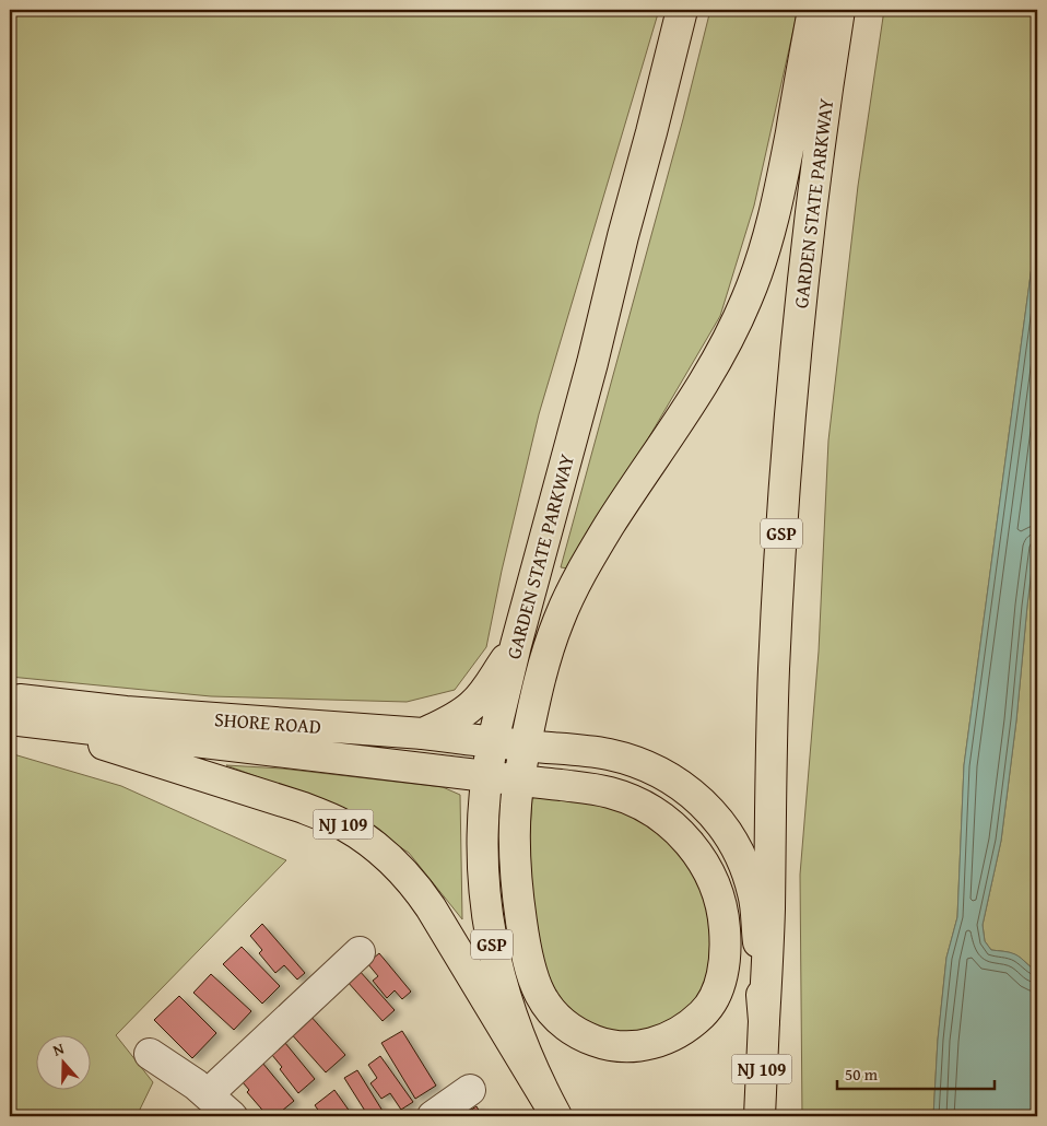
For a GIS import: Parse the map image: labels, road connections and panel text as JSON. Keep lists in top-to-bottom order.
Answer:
{
  "streets": {
    "main road": [
      "GARDEN STATE PARKWAY",
      "GSP",
      "SHORE ROAD",
      "NJ 109"
    ]
  },
  "crossings": [
    ["GARDEN STATE PARKWAY", "SHORE ROAD"],
    ["GARDEN STATE PARKWAY", "NJ 109"],
    ["SHORE ROAD", "NJ 109"]
  ],
  "scale_bar": "50 m",
  "north": "top"
}
